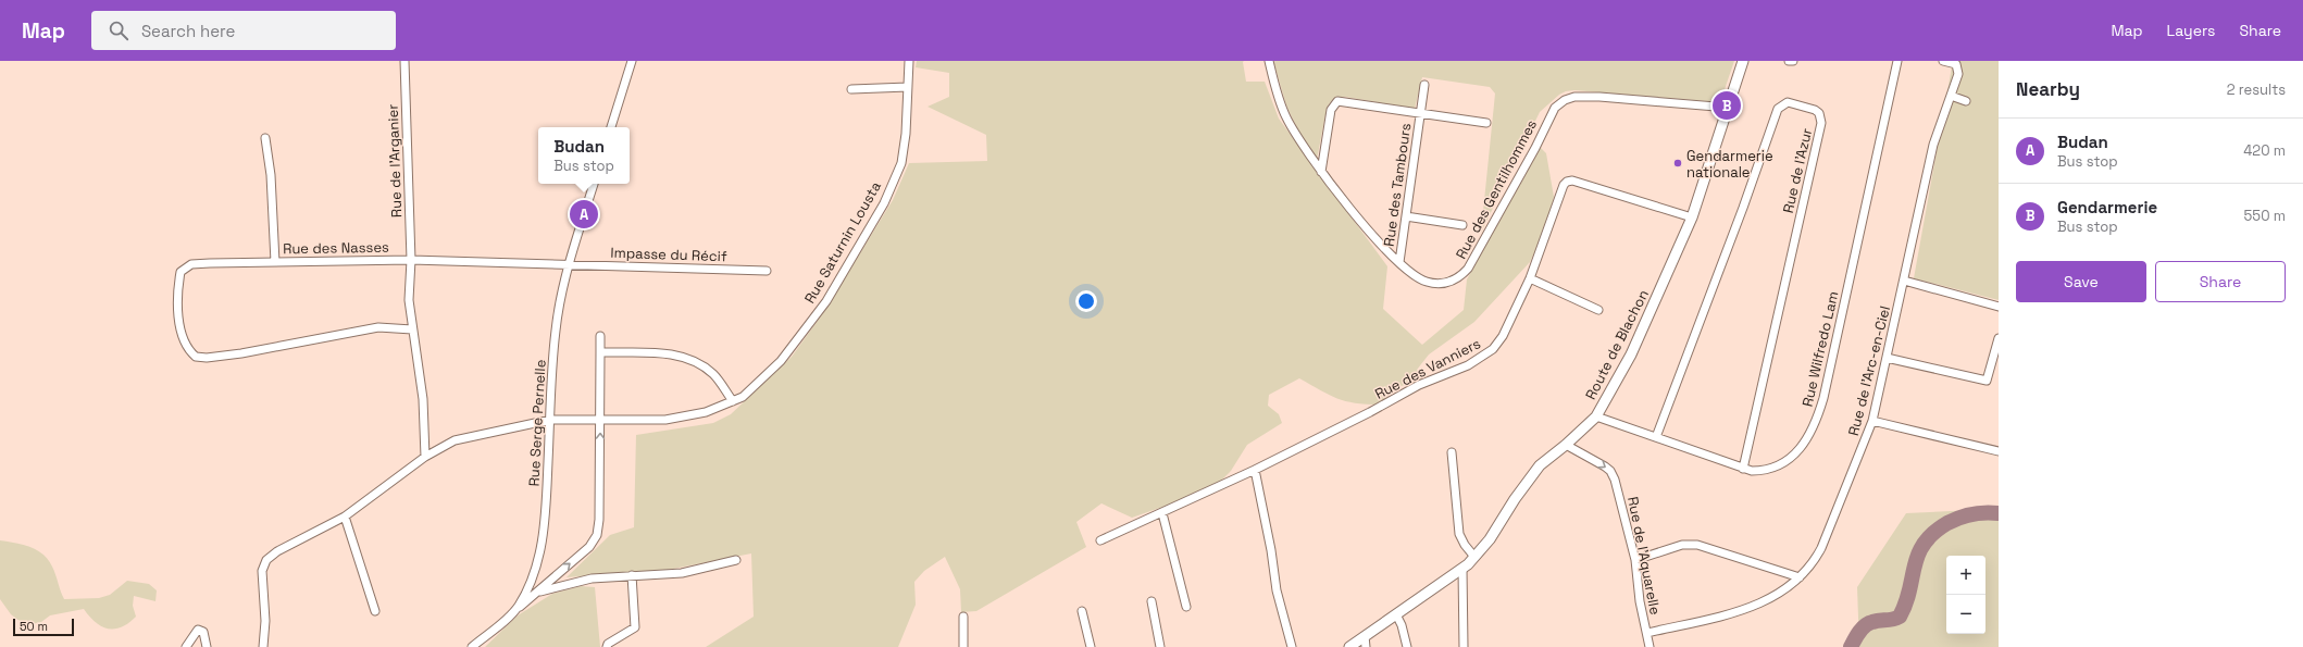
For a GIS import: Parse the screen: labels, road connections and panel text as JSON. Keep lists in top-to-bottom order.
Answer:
{
  "streets": {
    "street": [
      "Rue de l'Arganier",
      "Rue de l'Azur",
      "Rue des Tambours",
      "Rue des Gentilhommes",
      "Rue Saturnin Lousta",
      "Rue des Nasses",
      "Impasse du Récif",
      "Route de Blachon",
      "Rue Wilfredo Lam",
      "Rue des Vanniers",
      "Rue de l'Arc-en-Ciel",
      "Rue Serge Pernelle",
      "Rue de l'Aquarelle"
    ]
  },
  "crossings": [
    ["Rue de l'Arganier", "Rue Saturnin Lousta"],
    ["Rue de l'Arganier", "Rue des Nasses"],
    ["Rue de l'Azur", "Rue Wilfredo Lam"],
    ["Rue des Tambours", "Rue des Gentilhommes"],
    ["Rue des Gentilhommes", "Route de Blachon"],
    ["Rue Saturnin Lousta", "Rue Serge Pernelle"],
    ["Rue des Nasses", "Impasse du Récif"],
    ["Rue des Nasses", "Rue Serge Pernelle"],
    ["Impasse du Récif", "Rue Serge Pernelle"],
    ["Route de Blachon", "Rue Wilfredo Lam"],
    ["Route de Blachon", "Rue des Vanniers"],
    ["Route de Blachon", "Rue de l'Aquarelle"],
    ["Rue de l'Arc-en-Ciel", "Rue de l'Aquarelle"]
  ],
  "one_way": ["Rue de l'Aquarelle"],
  "places": ["Gendarmerie nationale"],
  "scale_bar": "50 m",
  "page": {
    "header": "Map",
    "search": "Search here",
    "nav": ["Map", "Layers", "Share"],
    "heading": ["Nearby", "2 results"],
    "pins": ["B", "A"],
    "list": [
      {
        "mark": "A",
        "name": "Budan",
        "note": "Bus stop",
        "value": "420 m"
      },
      {
        "mark": "B",
        "name": "Gendarmerie",
        "note": "Bus stop",
        "value": "550 m"
      }
    ],
    "popup": ["Budan", "Bus stop"],
    "buttons": ["Save", "Share"],
    "map_buttons": ["+", "−"],
    "scale": "50 m"
  }
}
